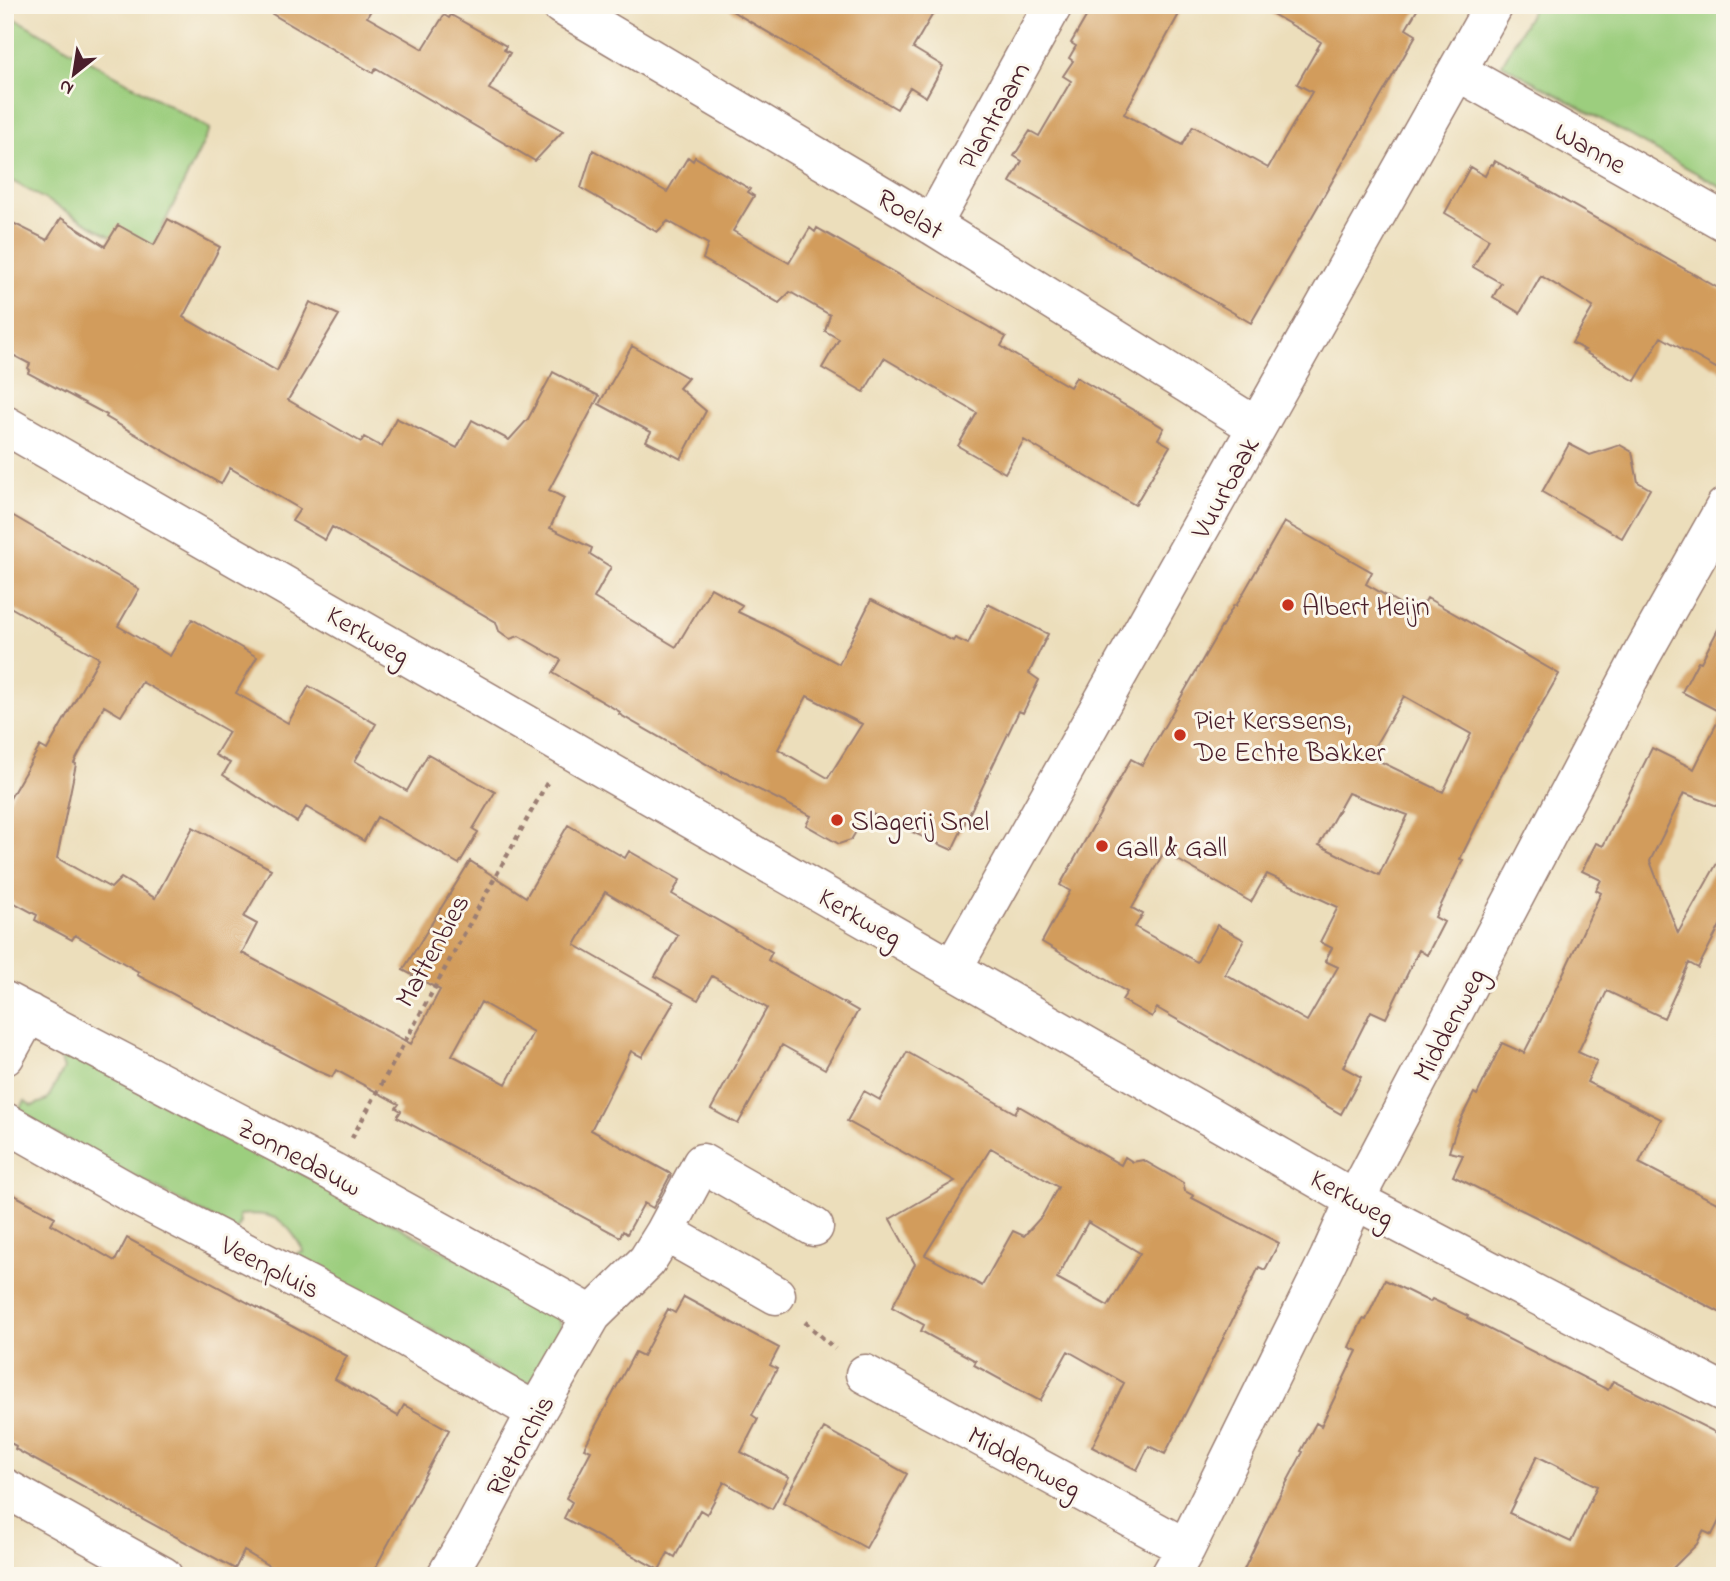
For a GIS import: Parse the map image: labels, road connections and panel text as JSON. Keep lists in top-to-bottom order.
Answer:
{
  "streets": {
    "street": [
      "Plantraam",
      "Wanne",
      "Roelat",
      "Vuurbaak",
      "Kerkweg",
      "Middenweg",
      "Zonnedauw",
      "Veenpluis",
      "Rietorchis"
    ],
    "path": ["Mattenbies"]
  },
  "crossings": [
    ["Plantraam", "Roelat"],
    ["Wanne", "Vuurbaak"],
    ["Roelat", "Vuurbaak"],
    ["Vuurbaak", "Kerkweg"],
    ["Kerkweg", "Mattenbies"],
    ["Kerkweg", "Middenweg"],
    ["Mattenbies", "Zonnedauw"],
    ["Zonnedauw", "Rietorchis"],
    ["Veenpluis", "Rietorchis"]
  ],
  "places": [
    "Albert Heijn",
    "Piet Kerssens, De Echte Bakker",
    "Slagerij Snel",
    "Gall & Gall"
  ],
  "north": "bottom left"
}
